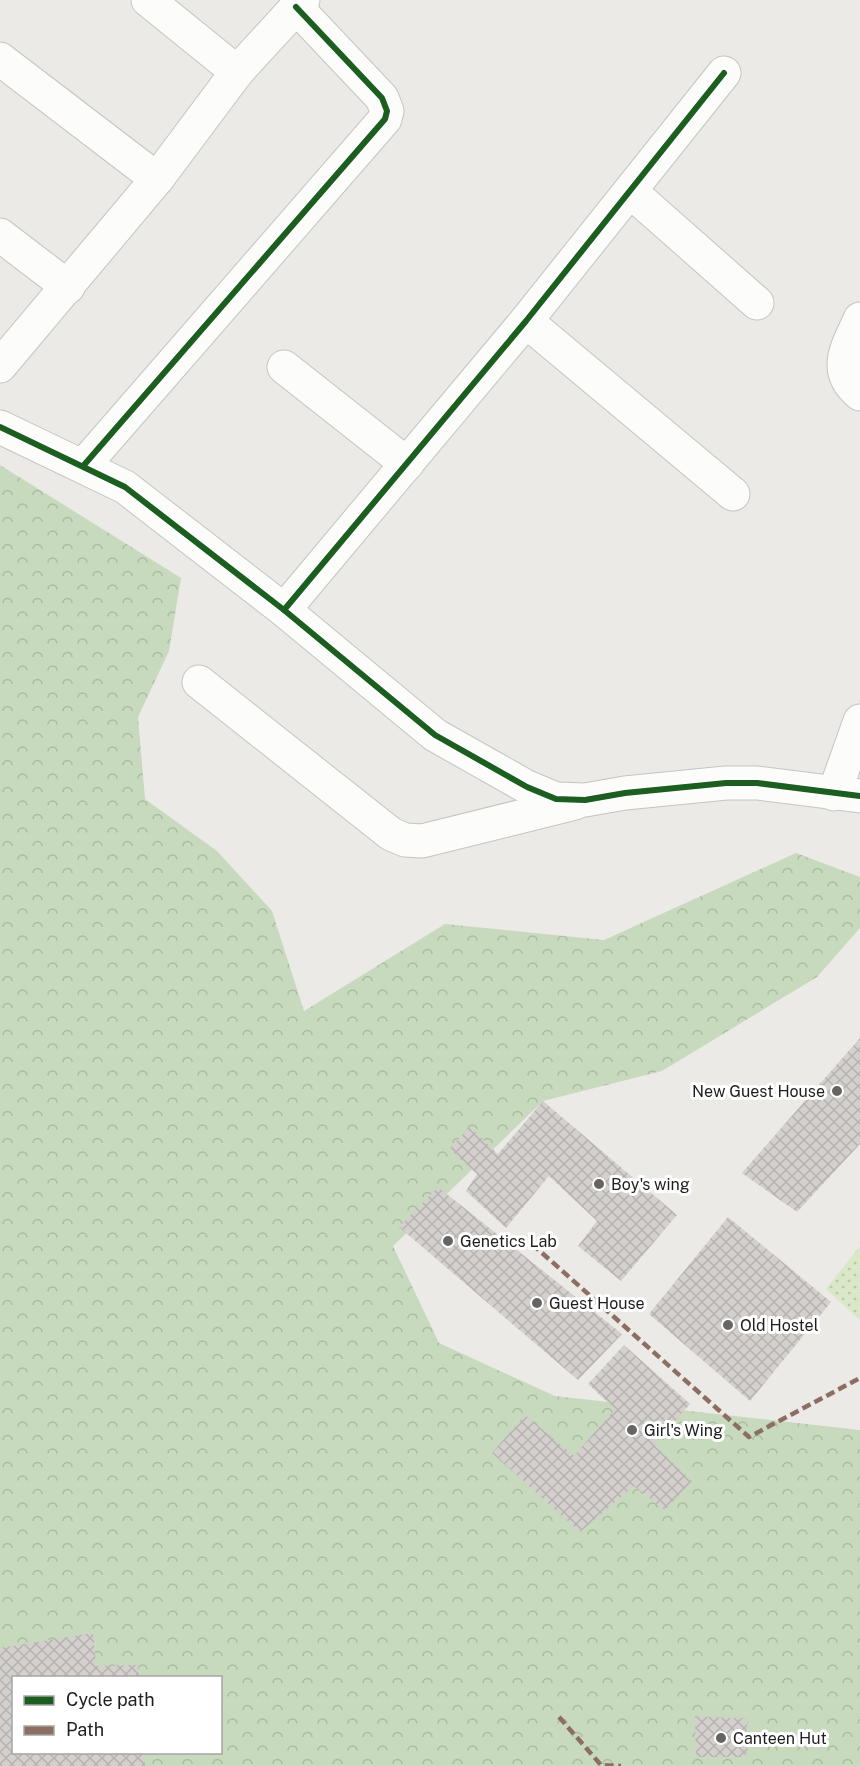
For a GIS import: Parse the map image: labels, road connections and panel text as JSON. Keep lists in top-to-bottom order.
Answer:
{
  "places": [
    "New Guest House",
    "Boy's wing",
    "Genetics Lab",
    "Guest House",
    "Old Hostel",
    "Girl's Wing",
    "Canteen Hut"
  ],
  "legend": ["Cycle path", "Path"]
}
